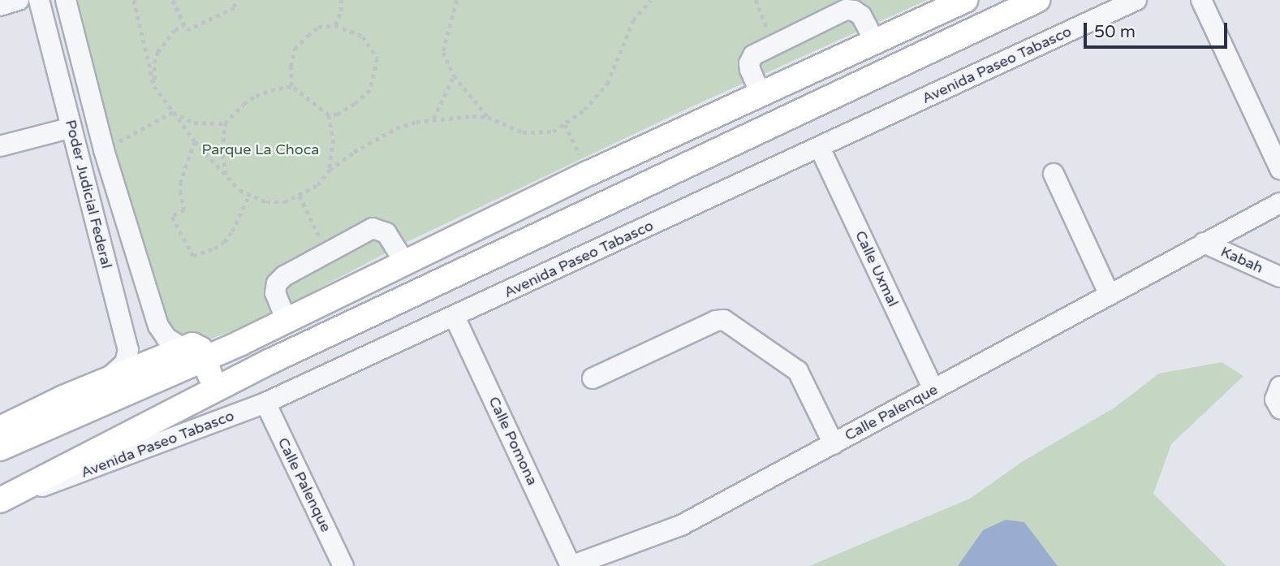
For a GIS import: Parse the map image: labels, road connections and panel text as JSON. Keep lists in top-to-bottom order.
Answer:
{
  "streets": {
    "main road": ["Avenida Paseo Tabasco"],
    "street": [
      "Poder Judicial Federal",
      "Kabah",
      "Calle Uxmal",
      "Calle Palenque",
      "Calle Pomona"
    ]
  },
  "crossings": [
    ["Avenida Paseo Tabasco", "Calle Uxmal"],
    ["Avenida Paseo Tabasco", "Calle Palenque"],
    ["Avenida Paseo Tabasco", "Calle Pomona"],
    ["Kabah", "Calle Palenque"],
    ["Calle Uxmal", "Calle Palenque"],
    ["Calle Palenque", "Calle Pomona"]
  ],
  "parks": ["Parque La Choca"],
  "scale_bar": "50 m"
}
